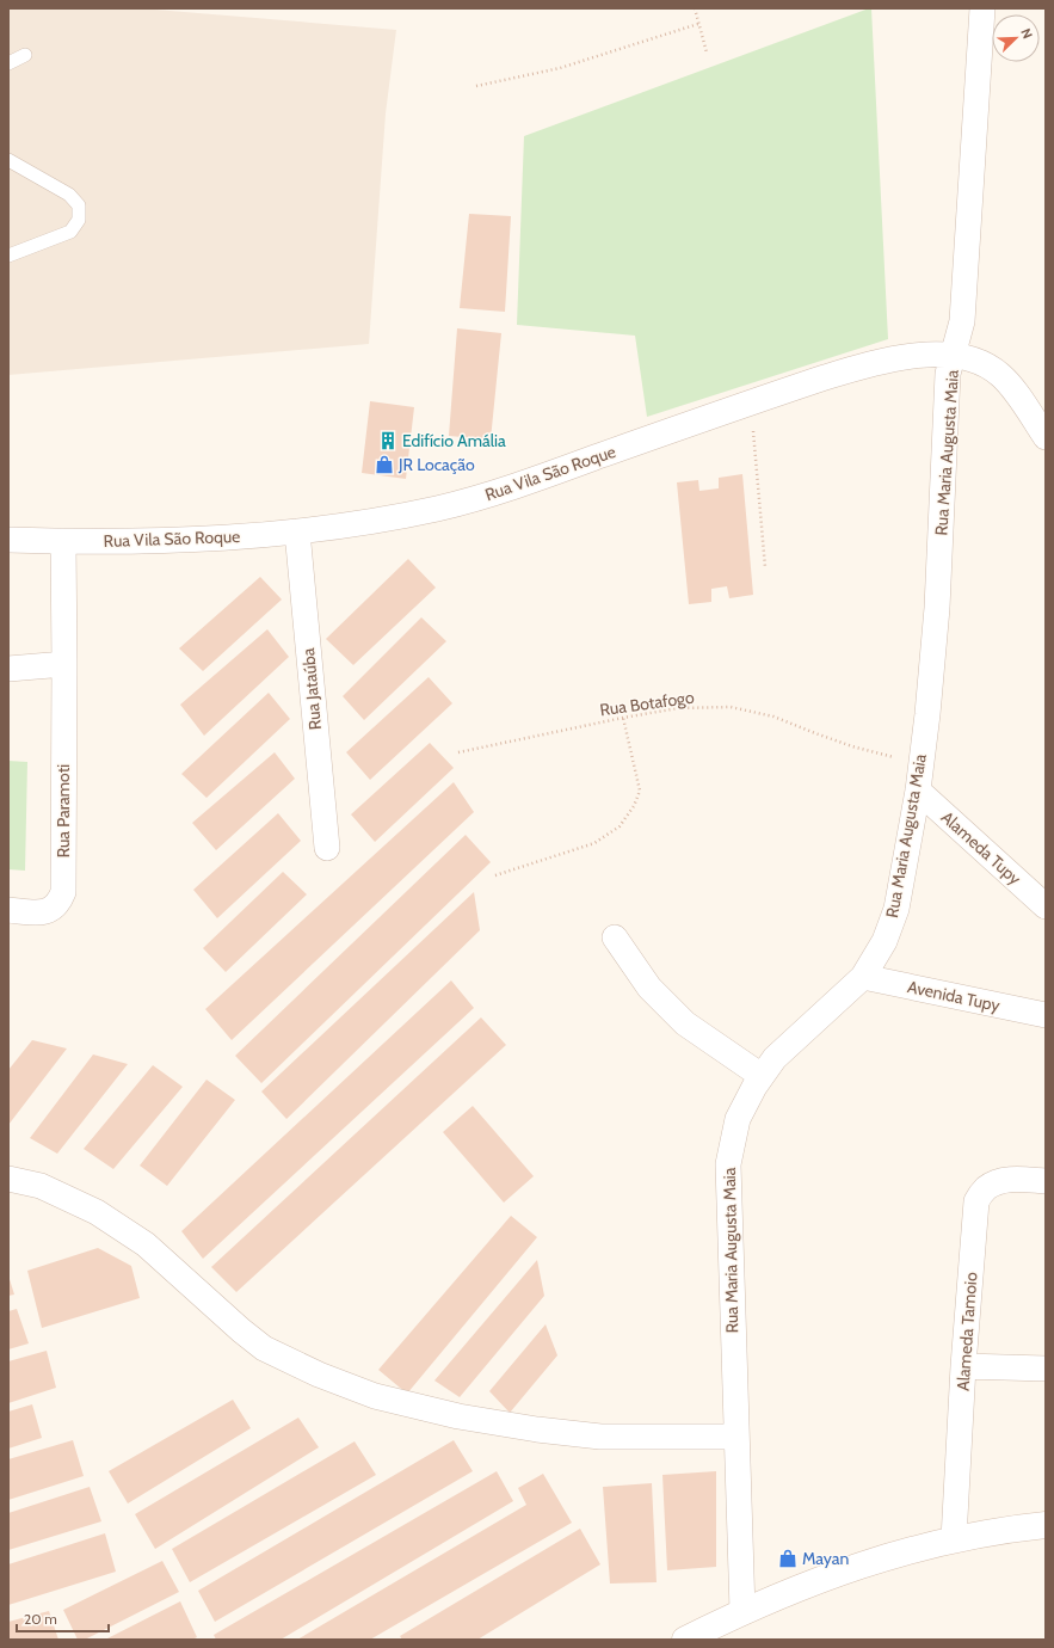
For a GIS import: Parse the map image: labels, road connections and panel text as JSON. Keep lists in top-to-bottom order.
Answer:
{
  "streets": {
    "street": [
      "Rua Maria Augusta Maia",
      "Rua Vila São Roque",
      "Rua Jataúba",
      "Rua Paramoti",
      "Alameda Tupy",
      "Avenida Tupy",
      "Alameda Tamoio"
    ],
    "path": ["Rua Botafogo"]
  },
  "crossings": [
    ["Rua Maria Augusta Maia", "Rua Vila São Roque"],
    ["Rua Maria Augusta Maia", "Rua Botafogo"],
    ["Rua Maria Augusta Maia", "Alameda Tupy"],
    ["Rua Maria Augusta Maia", "Avenida Tupy"],
    ["Rua Vila São Roque", "Rua Jataúba"],
    ["Rua Vila São Roque", "Rua Paramoti"]
  ],
  "places": {
    "building": ["Edifício Amália"],
    "shop": ["JR Locação", "Mayan"]
  },
  "scale_bar": "20 m",
  "north": "top right"
}
